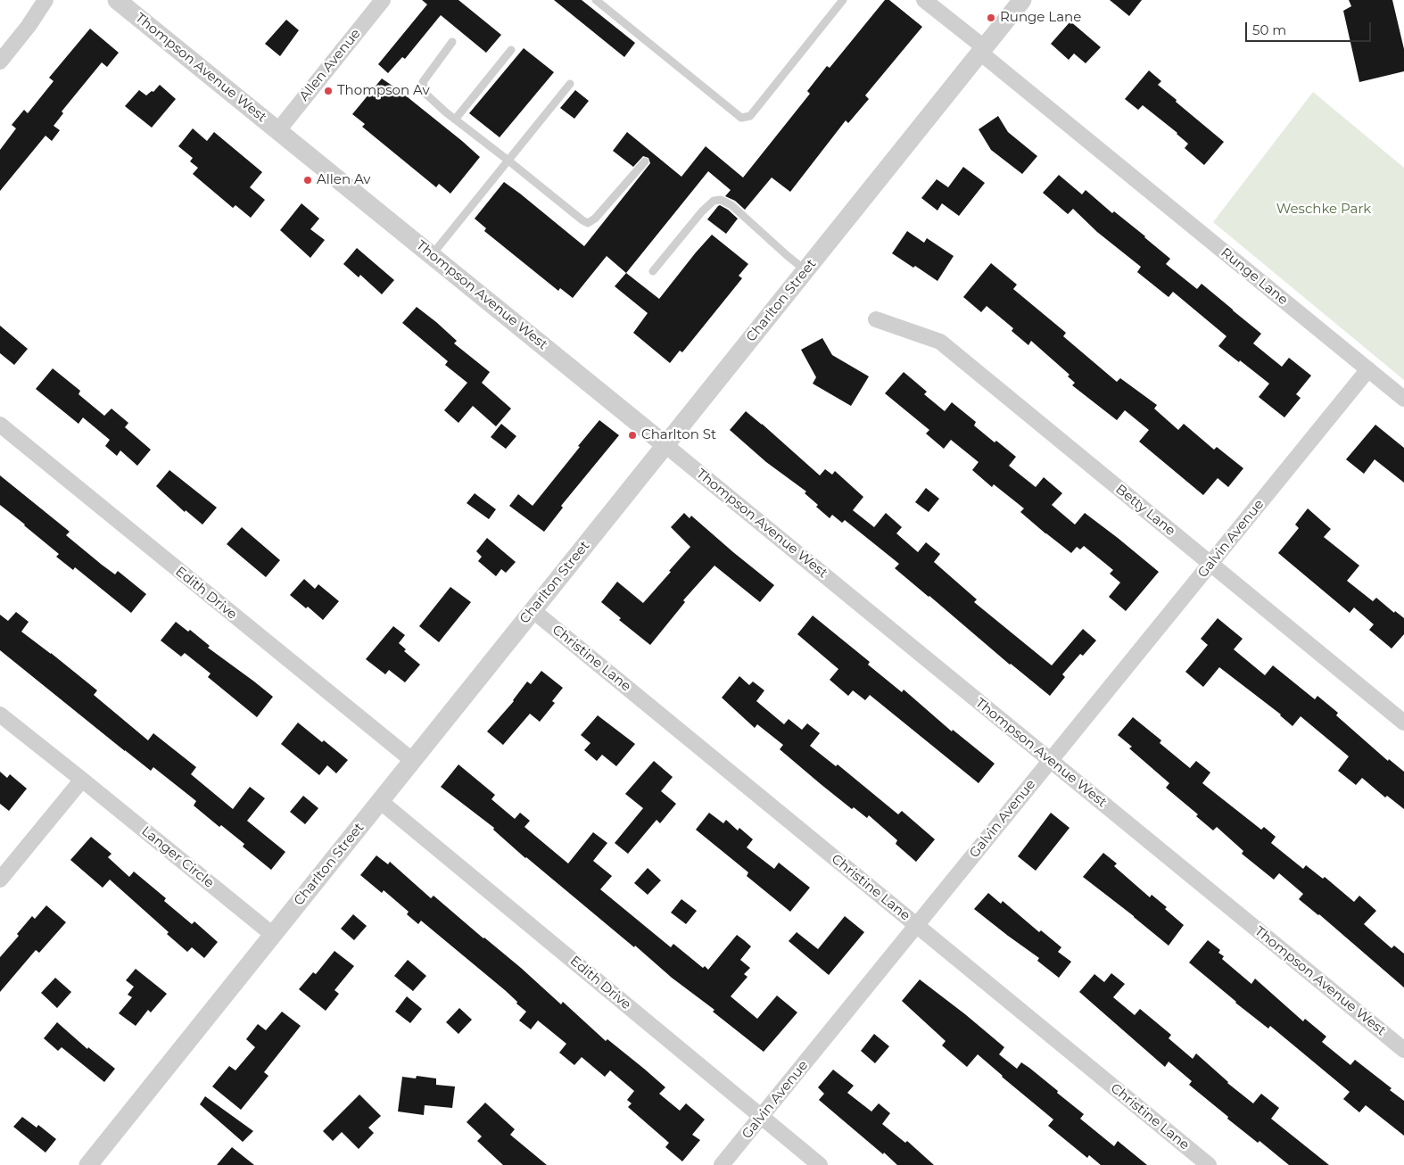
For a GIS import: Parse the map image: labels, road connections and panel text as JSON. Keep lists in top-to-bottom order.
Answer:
{
  "streets": {
    "street": [
      "Allen Avenue",
      "Thompson Avenue West",
      "Runge Lane",
      "Charlton Street",
      "Betty Lane",
      "Galvin Avenue",
      "Edith Drive",
      "Christine Lane",
      "Langer Circle"
    ]
  },
  "crossings": [
    ["Allen Avenue", "Thompson Avenue West"],
    ["Thompson Avenue West", "Charlton Street"],
    ["Thompson Avenue West", "Galvin Avenue"],
    ["Runge Lane", "Charlton Street"],
    ["Runge Lane", "Galvin Avenue"],
    ["Charlton Street", "Edith Drive"],
    ["Charlton Street", "Christine Lane"],
    ["Charlton Street", "Langer Circle"],
    ["Betty Lane", "Galvin Avenue"],
    ["Galvin Avenue", "Edith Drive"],
    ["Galvin Avenue", "Christine Lane"]
  ],
  "parks": ["Weschke Park"],
  "places": [
    "Runge Lane",
    "Thompson Av",
    "Allen Av",
    "Charlton St"
  ],
  "scale_bar": "50 m"
}
